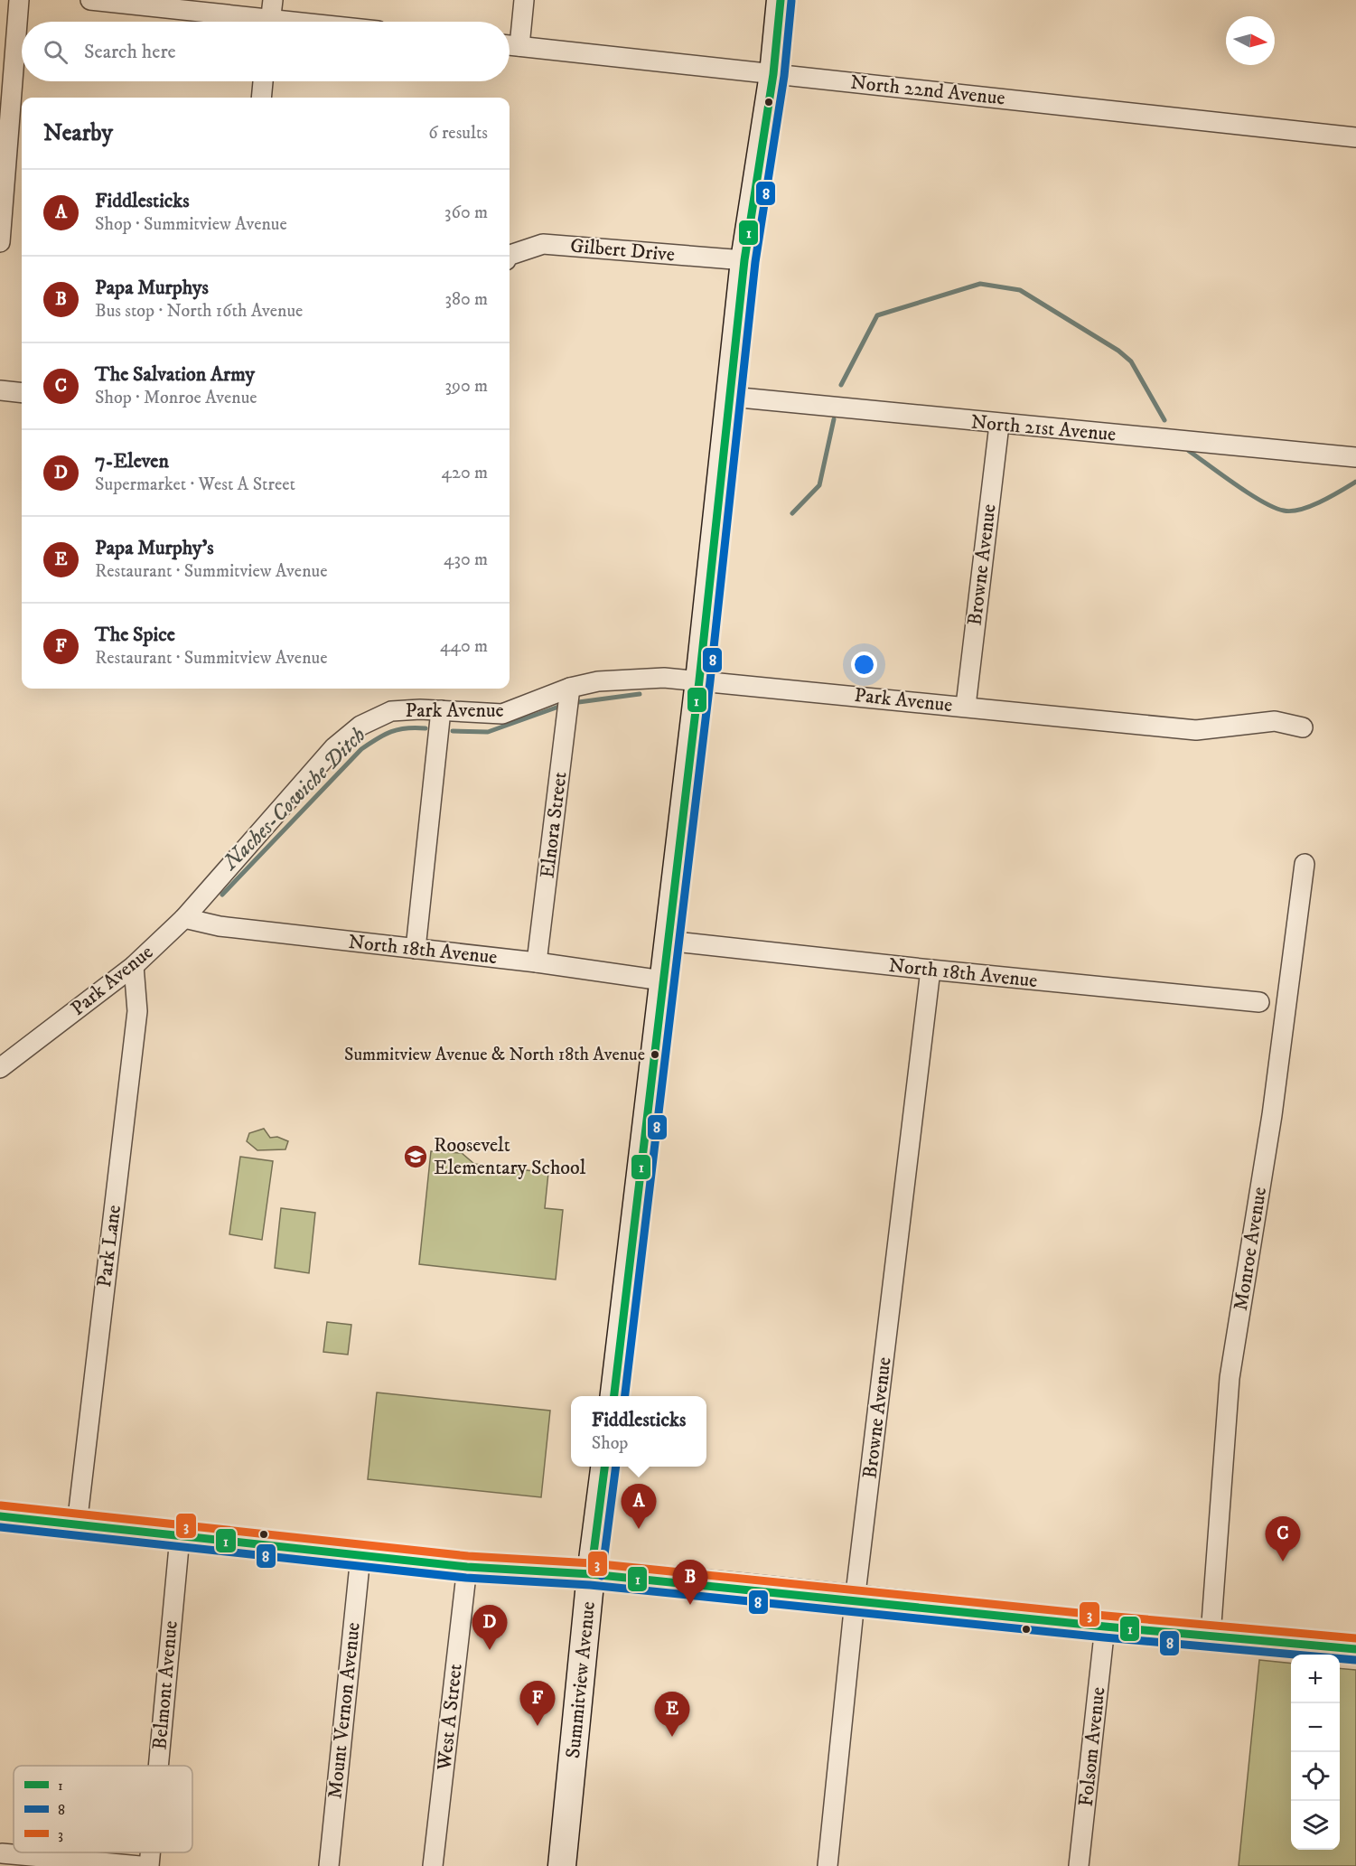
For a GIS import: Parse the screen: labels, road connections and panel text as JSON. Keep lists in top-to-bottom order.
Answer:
{
  "streets": {
    "main road": ["Summitview Avenue"],
    "street": [
      "North 22nd Avenue",
      "Gilbert Drive",
      "North 21st Avenue",
      "Browne Avenue",
      "Park Avenue",
      "Elnora Street",
      "North 18th Avenue",
      "Park Lane",
      "Monroe Avenue",
      "Belmont Avenue",
      "Mount Vernon Avenue",
      "West A Street",
      "Folsom Avenue"
    ]
  },
  "crossings": [
    ["North 21st Avenue", "Browne Avenue"],
    ["Browne Avenue", "Park Avenue"],
    ["Browne Avenue", "North 18th Avenue"],
    ["Park Avenue", "Elnora Street"],
    ["Park Avenue", "North 18th Avenue"],
    ["Park Avenue", "Park Lane"],
    ["Elnora Street", "North 18th Avenue"]
  ],
  "water": ["Naches-Cowiche Ditch"],
  "places": {
    "other": ["Summitview Avenue & North 18th Avenue"],
    "school or university": ["Roosevelt Elementary School"]
  },
  "lines": ["transit line 1", "transit line 8", "transit line 3"],
  "legend": ["1", "8", "3"],
  "north": "right",
  "page": {
    "search": "Search here",
    "heading": ["Nearby", "6 results"],
    "list": [
      {
        "mark": "A",
        "name": "Fiddlesticks",
        "note": "Shop · Summitview Avenue",
        "value": "360 m"
      },
      {
        "mark": "B",
        "name": "Papa Murphys",
        "note": "Bus stop · North 16th Avenue",
        "value": "380 m"
      },
      {
        "mark": "C",
        "name": "The Salvation Army",
        "note": "Shop · Monroe Avenue",
        "value": "390 m"
      },
      {
        "mark": "D",
        "name": "7-Eleven",
        "note": "Supermarket · West A Street",
        "value": "420 m"
      },
      {
        "mark": "E",
        "name": "Papa Murphy's",
        "note": "Restaurant · Summitview Avenue",
        "value": "430 m"
      },
      {
        "mark": "F",
        "name": "The Spice",
        "note": "Restaurant · Summitview Avenue",
        "value": "440 m"
      }
    ],
    "popup": ["Fiddlesticks", "Shop"],
    "pins": [
      "A",
      "C",
      "B",
      "D",
      "F",
      "E"
    ],
    "map_buttons": ["+", "−"]
  }
}
